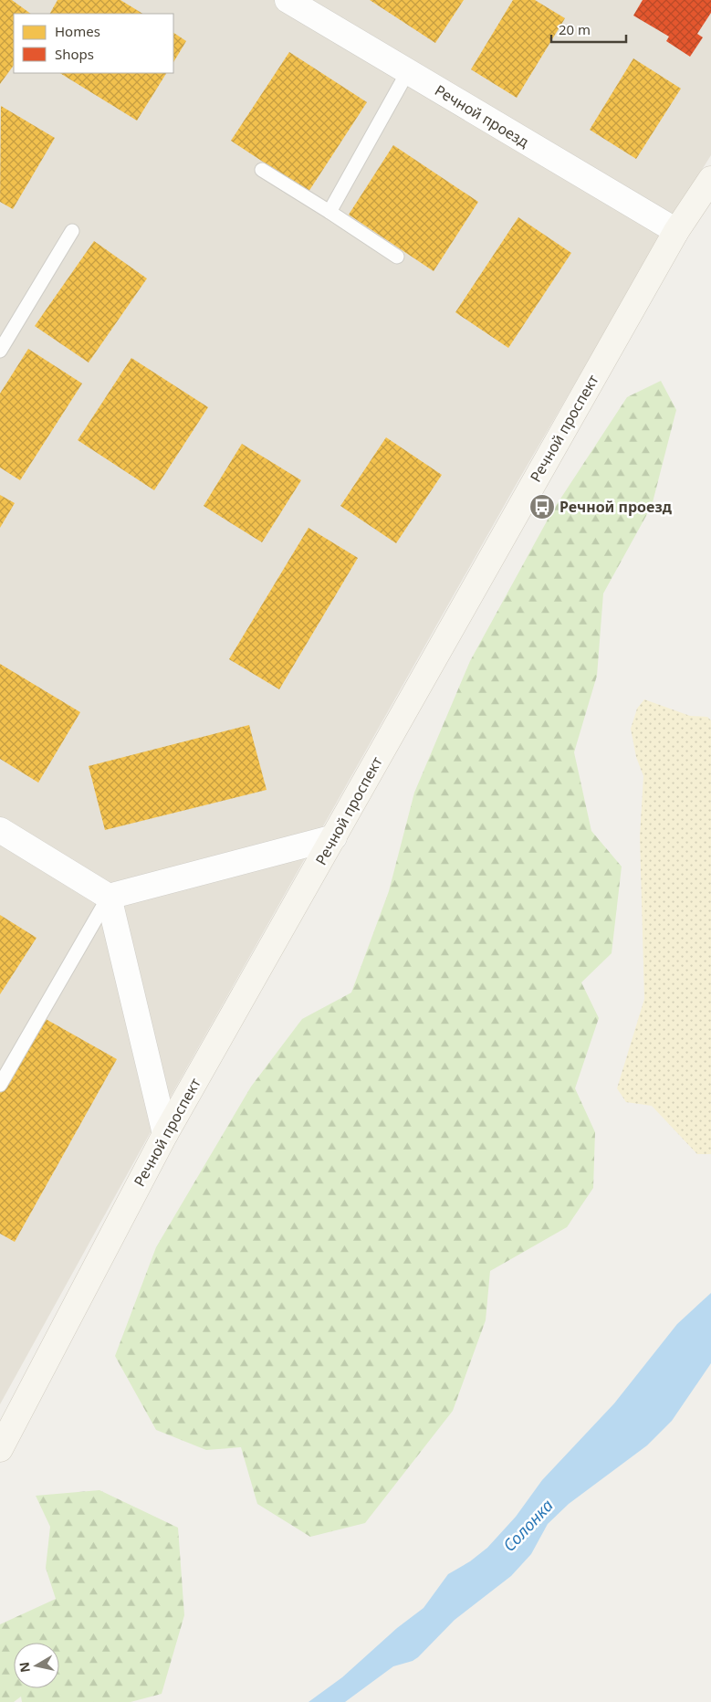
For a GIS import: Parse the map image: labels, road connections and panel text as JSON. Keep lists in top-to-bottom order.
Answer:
{
  "streets": {
    "street": ["Речной проезд", "Речной проспект"]
  },
  "crossings": [
    ["Речной проезд", "Речной проспект"]
  ],
  "water": ["Солонка"],
  "places": {
    "bus stop": ["Речной проезд"]
  },
  "legend": ["Homes", "Shops"],
  "scale_bar": "20 m",
  "north": "left"
}
